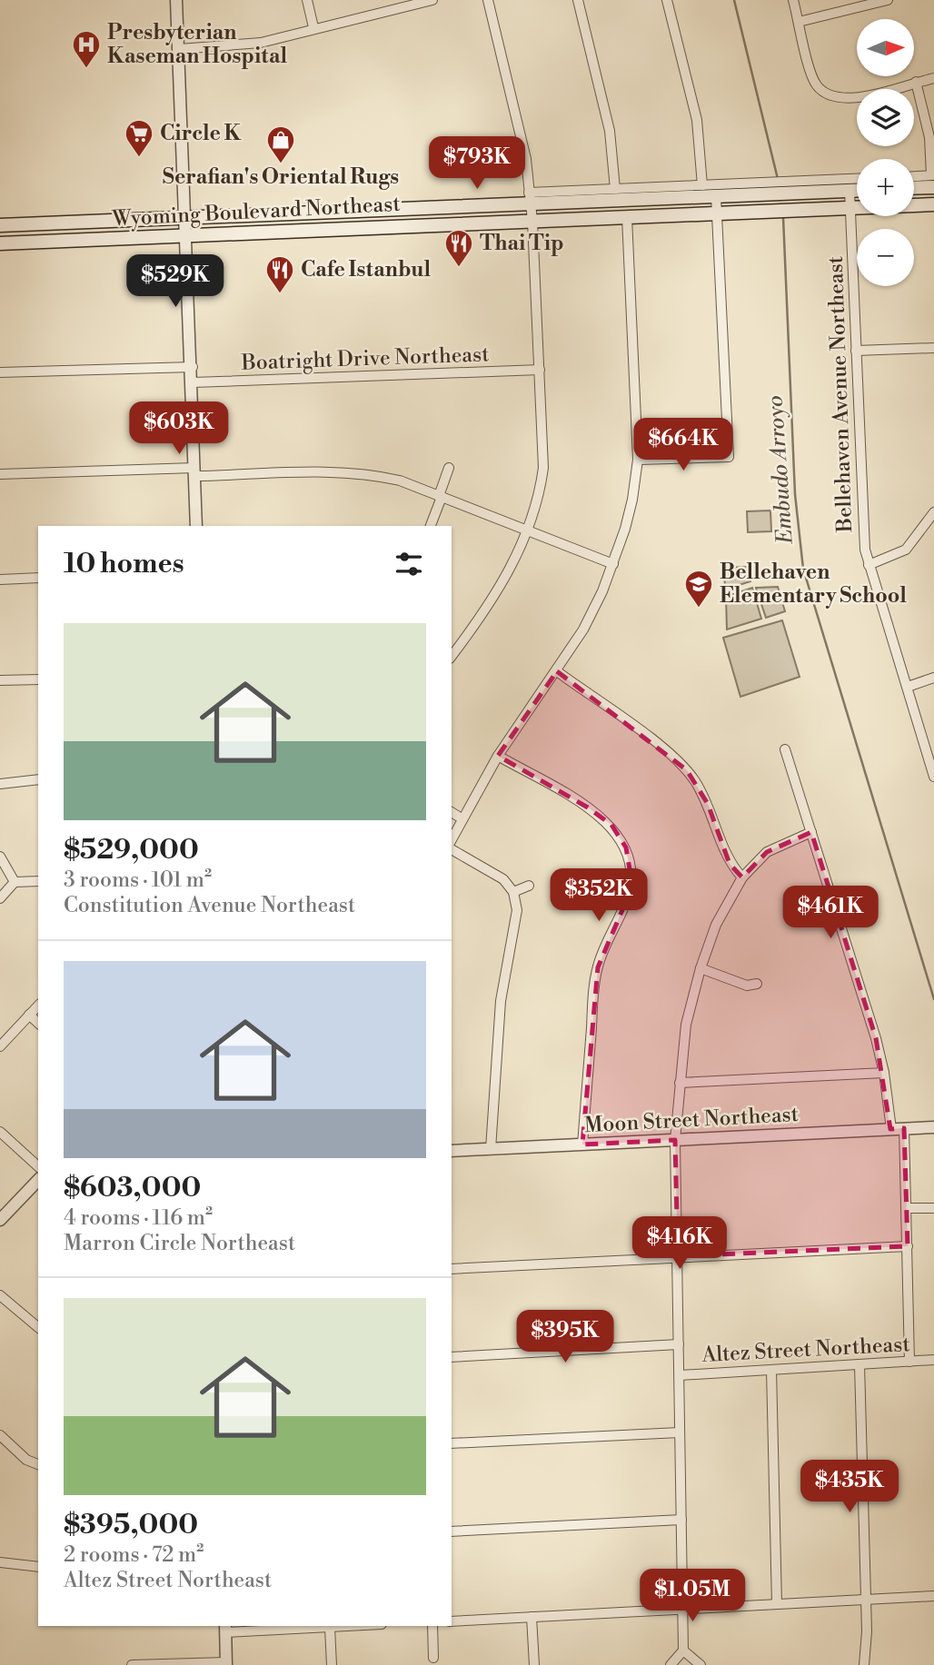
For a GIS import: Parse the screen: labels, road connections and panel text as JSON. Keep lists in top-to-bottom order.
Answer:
{
  "streets": {
    "main road": ["Wyoming Boulevard Northeast"],
    "street": [
      "Boatright Drive Northeast",
      "Bellehaven Avenue Northeast",
      "Moon Street Northeast",
      "Altez Street Northeast"
    ]
  },
  "crossings": [
    ["Wyoming Boulevard Northeast", "Bellehaven Avenue Northeast"]
  ],
  "water": ["Embudo Arroyo"],
  "places": {
    "hospital": ["Presbyterian Kaseman Hospital"],
    "supermarket": ["Circle K"],
    "shop": ["Serafian's Oriental Rugs"],
    "restaurant": ["Thai Tip", "Cafe Istanbul"],
    "school or university": ["Bellehaven Elementary School"]
  },
  "north": "right",
  "page": {
    "map_buttons": ["+", "−"],
    "price": [
      "$793K",
      "$529K",
      "$603K",
      "$664K",
      "$352K",
      "$461K",
      "$416K",
      "$395K",
      "$435K",
      "$1.05M"
    ],
    "heading": "10 homes",
    "list": [
      {
        "name": "$529,000",
        "note": "3 rooms · 101 m² · Constitution Avenue Northeast"
      },
      {
        "name": "$603,000",
        "note": "4 rooms · 116 m² · Marron Circle Northeast"
      },
      {
        "name": "$395,000",
        "note": "2 rooms · 72 m² · Altez Street Northeast"
      }
    ]
  }
}
